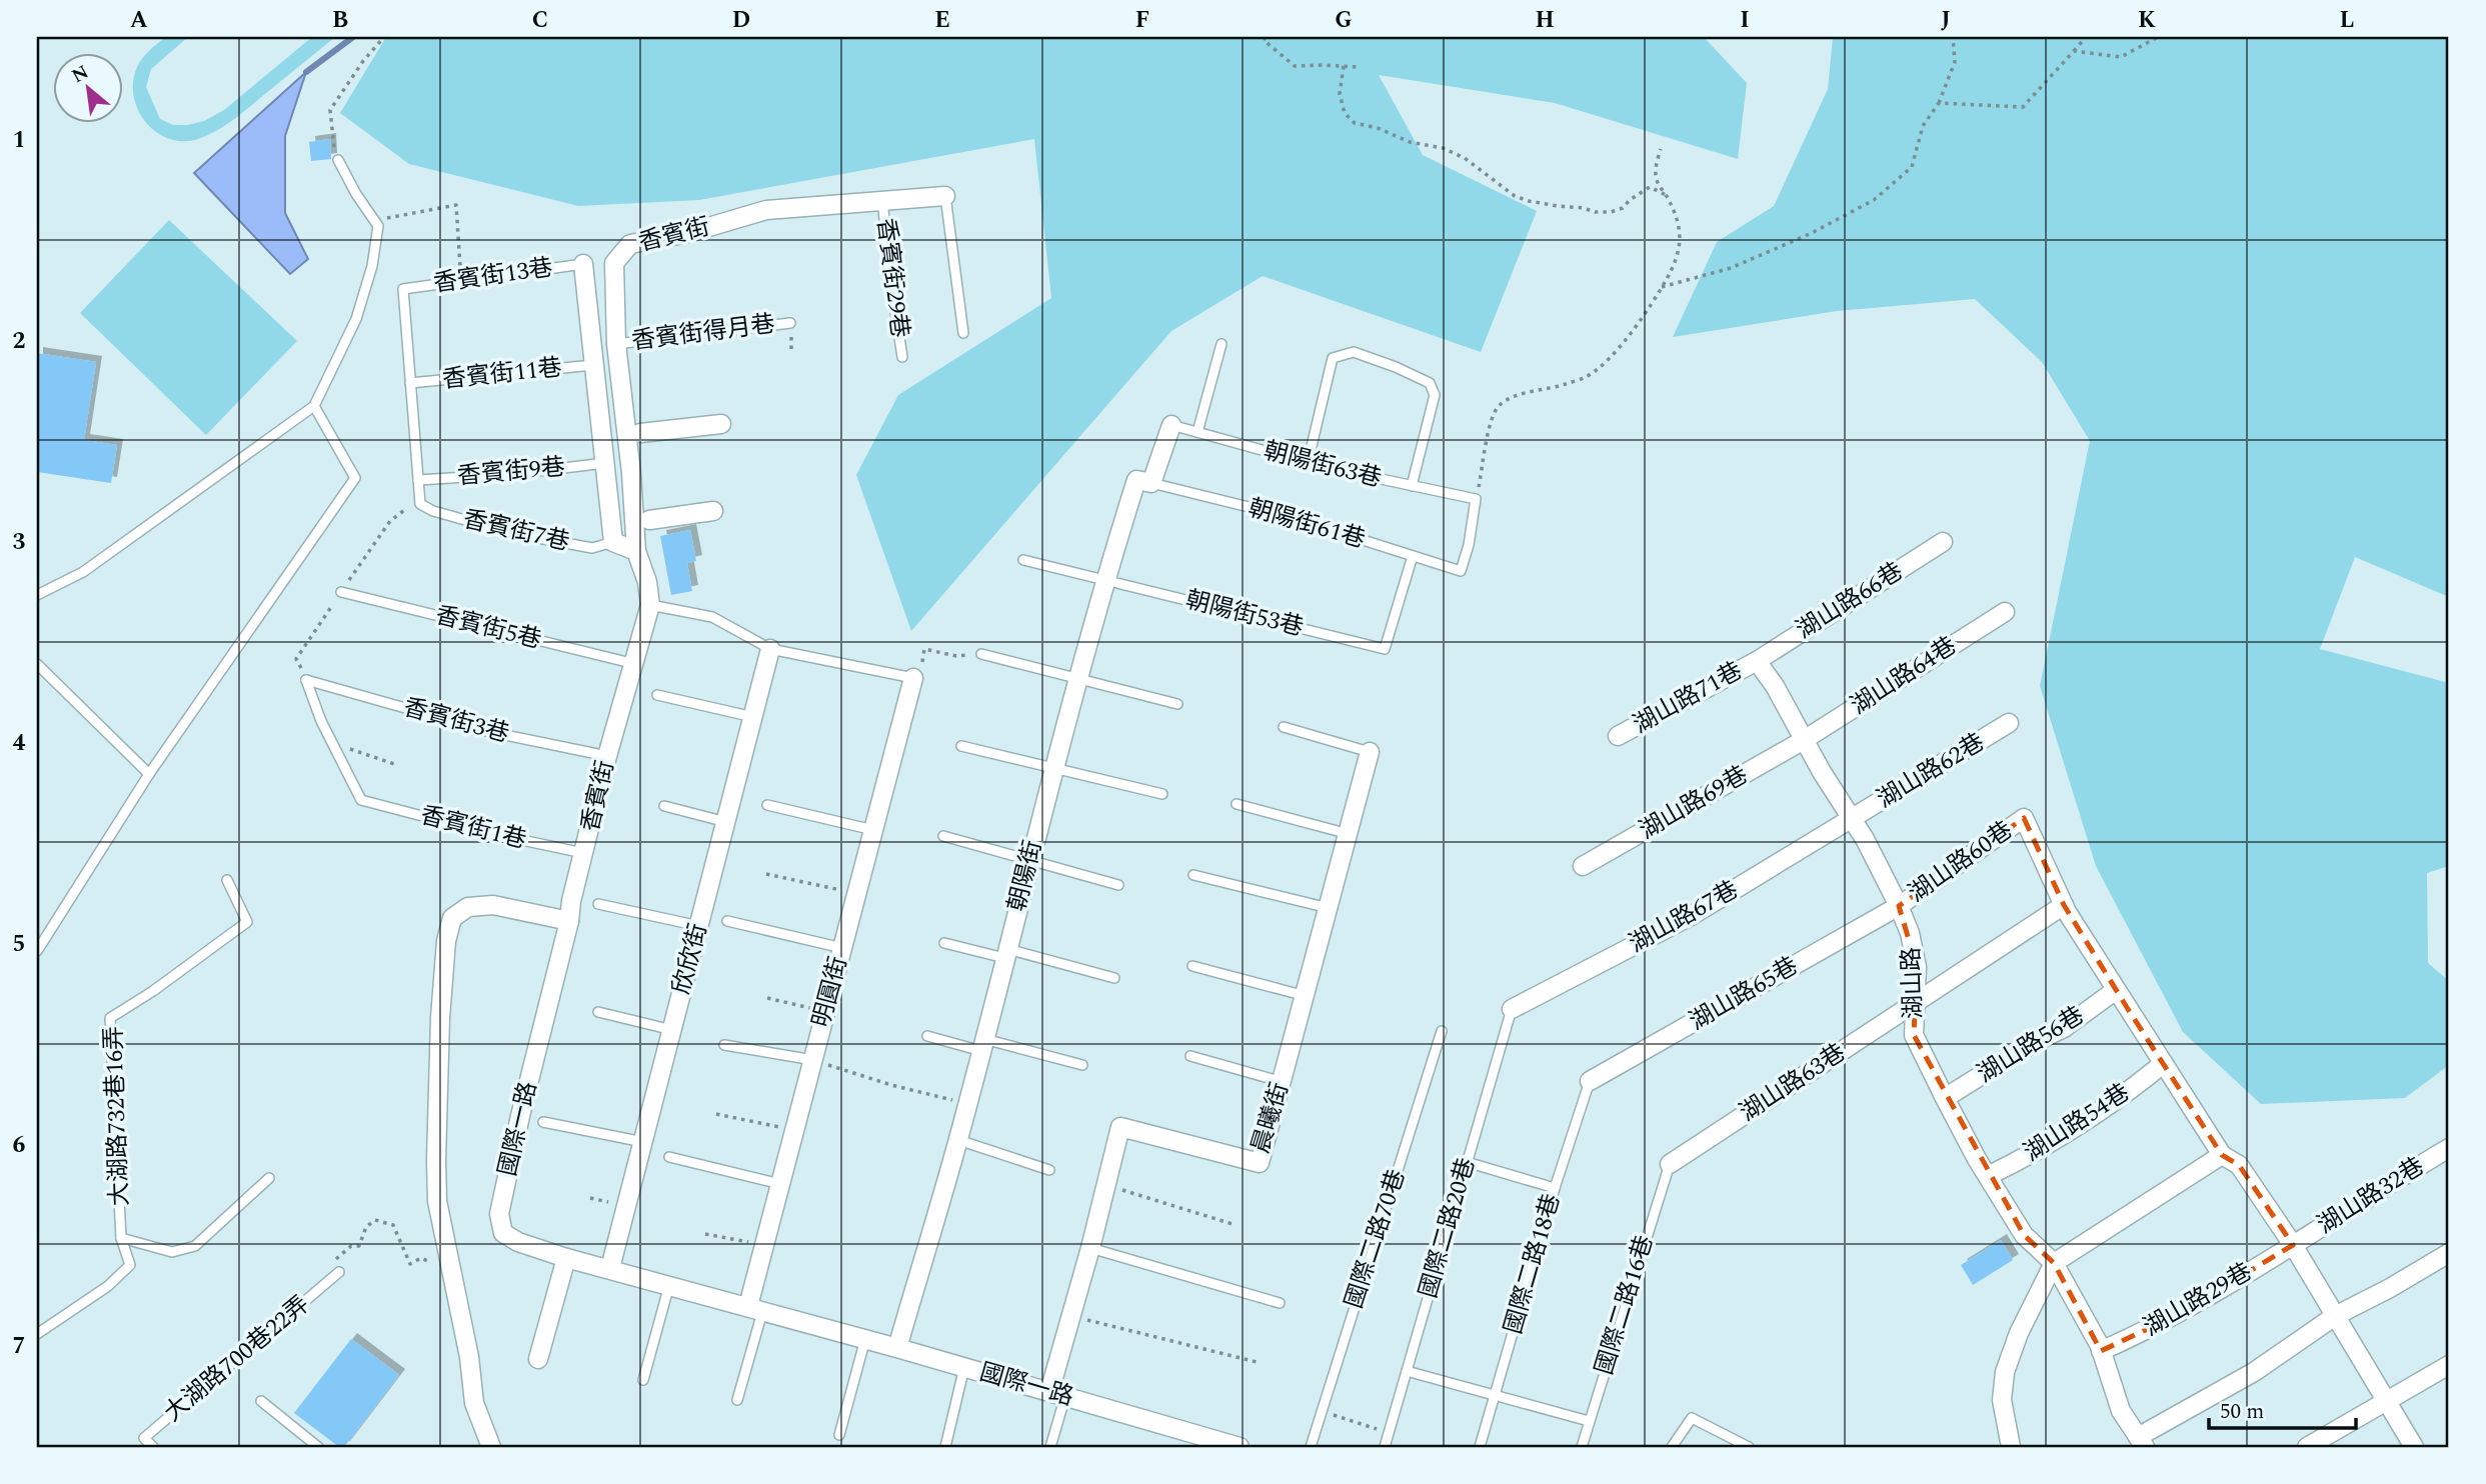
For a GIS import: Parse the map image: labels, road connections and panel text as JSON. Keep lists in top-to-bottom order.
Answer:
{
  "streets": {
    "street": [
      "香賓街",
      "湖山路66巷",
      "湖山路64巷",
      "湖山路71巷",
      "湖山路62巷",
      "湖山路69巷",
      "湖山路60巷",
      "朝陽街",
      "湖山路67巷",
      "欣欣街",
      "湖山路",
      "明圓街",
      "湖山路65巷",
      "湖山路56巷",
      "湖山路63巷",
      "晨曦街",
      "湖山路54巷",
      "國際一路",
      "湖山路32巷",
      "湖山路29巷"
    ],
    "lane": [
      "香賓街13巷",
      "香賓街29巷",
      "香賓街得月巷",
      "香賓街11巷",
      "朝陽街63巷",
      "香賓街9巷",
      "朝陽街61巷",
      "香賓街7巷",
      "朝陽街53巷",
      "香賓街5巷",
      "香賓街3巷",
      "香賓街1巷",
      "大湖路732巷16弄",
      "國際二路20巷",
      "國際二路70巷",
      "國際二路18巷",
      "國際二路16巷",
      "大湖路700巷22弄"
    ]
  },
  "crossings": [
    ["香賓街", "香賓街29巷"],
    ["香賓街", "香賓街得月巷"],
    ["香賓街", "香賓街5巷"],
    ["香賓街", "香賓街3巷"],
    ["香賓街", "香賓街1巷"],
    ["香賓街", "國際一路"],
    ["香賓街13巷", "香賓街11巷"],
    ["朝陽街63巷", "朝陽街61巷"],
    ["朝陽街61巷", "朝陽街53巷"],
    ["朝陽街61巷", "朝陽街"],
    ["湖山路66巷", "湖山路71巷"],
    ["湖山路66巷", "湖山路"],
    ["朝陽街53巷", "朝陽街"],
    ["湖山路64巷", "湖山路69巷"],
    ["湖山路64巷", "湖山路"],
    ["湖山路71巷", "湖山路"],
    ["湖山路62巷", "湖山路67巷"],
    ["湖山路62巷", "湖山路"],
    ["湖山路69巷", "湖山路"],
    ["湖山路60巷", "湖山路"],
    ["湖山路60巷", "湖山路65巷"],
    ["湖山路60巷", "湖山路63巷"],
    ["朝陽街", "國際一路"],
    ["湖山路67巷", "湖山路"],
    ["湖山路67巷", "國際二路20巷"],
    ["欣欣街", "國際一路"],
    ["湖山路", "湖山路65巷"],
    ["湖山路", "湖山路56巷"],
    ["湖山路", "湖山路63巷"],
    ["湖山路", "湖山路54巷"],
    ["湖山路", "湖山路29巷"],
    ["明圓街", "國際一路"],
    ["湖山路65巷", "國際二路18巷"],
    ["湖山路63巷", "國際二路16巷"],
    ["晨曦街", "國際一路"],
    ["湖山路32巷", "湖山路29巷"]
  ],
  "scale_bar": "50 m",
  "north": "top left",
  "grid": {
    "columns": [
      "A",
      "B",
      "C",
      "D",
      "E",
      "F",
      "G",
      "H",
      "I",
      "J",
      "K",
      "L"
    ],
    "rows": [
      "1",
      "2",
      "3",
      "4",
      "5",
      "6",
      "7"
    ]
  }
}
